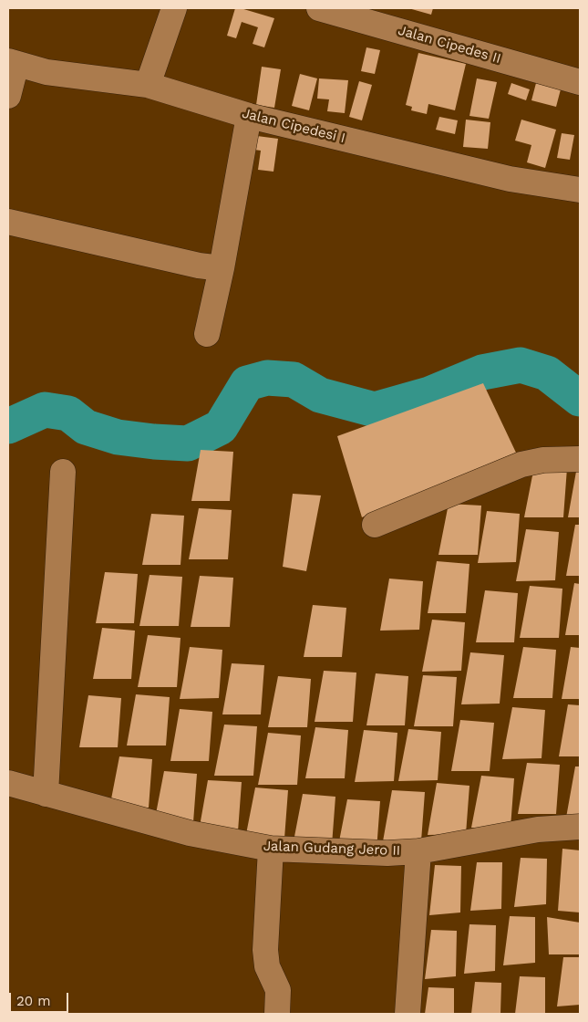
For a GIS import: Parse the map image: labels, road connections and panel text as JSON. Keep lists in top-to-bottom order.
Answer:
{
  "streets": {
    "street": ["Jalan Cipedes II", "Jalan Cipedesi I", "Jalan Gudang Jero II"]
  },
  "scale_bar": "20 m"
}
